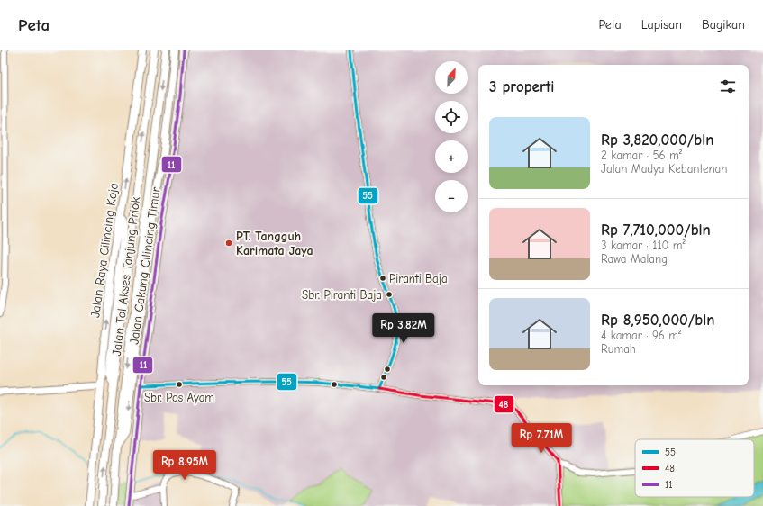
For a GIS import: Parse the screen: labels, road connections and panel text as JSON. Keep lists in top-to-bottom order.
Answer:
{
  "streets": {
    "highway": ["Jalan Raya Cilincing Koja", "Jalan Cakung Cilincing Timur", "Jalan Tol Akses Tanjung Priok"]
  },
  "places": [
    "PT. Tangguh Karimata Jaya",
    "Piranti Baja",
    "Sbr. Piranti Baja",
    "Sbr. Pos Ayam"
  ],
  "lines": ["transit line 55", "transit line 11", "transit line 48"],
  "legend": ["55", "48", "11"],
  "north": "top right",
  "page": {
    "header": "Peta",
    "nav": ["Peta", "Lapisan", "Bagikan"],
    "map_buttons": ["+", "−"],
    "heading": "3 properti",
    "list": [
      {
        "name": "Rp 3,820,000/bln",
        "note": "2 kamar · 56 m² · Jalan Madya Kebantenan"
      },
      {
        "name": "Rp 7,710,000/bln",
        "note": "3 kamar · 110 m² · Rawa Malang"
      },
      {
        "name": "Rp 8,950,000/bln",
        "note": "4 kamar · 96 m² · Rumah"
      }
    ],
    "price": ["Rp 3.82M", "Rp 7.71M", "Rp 8.95M"]
  }
}
